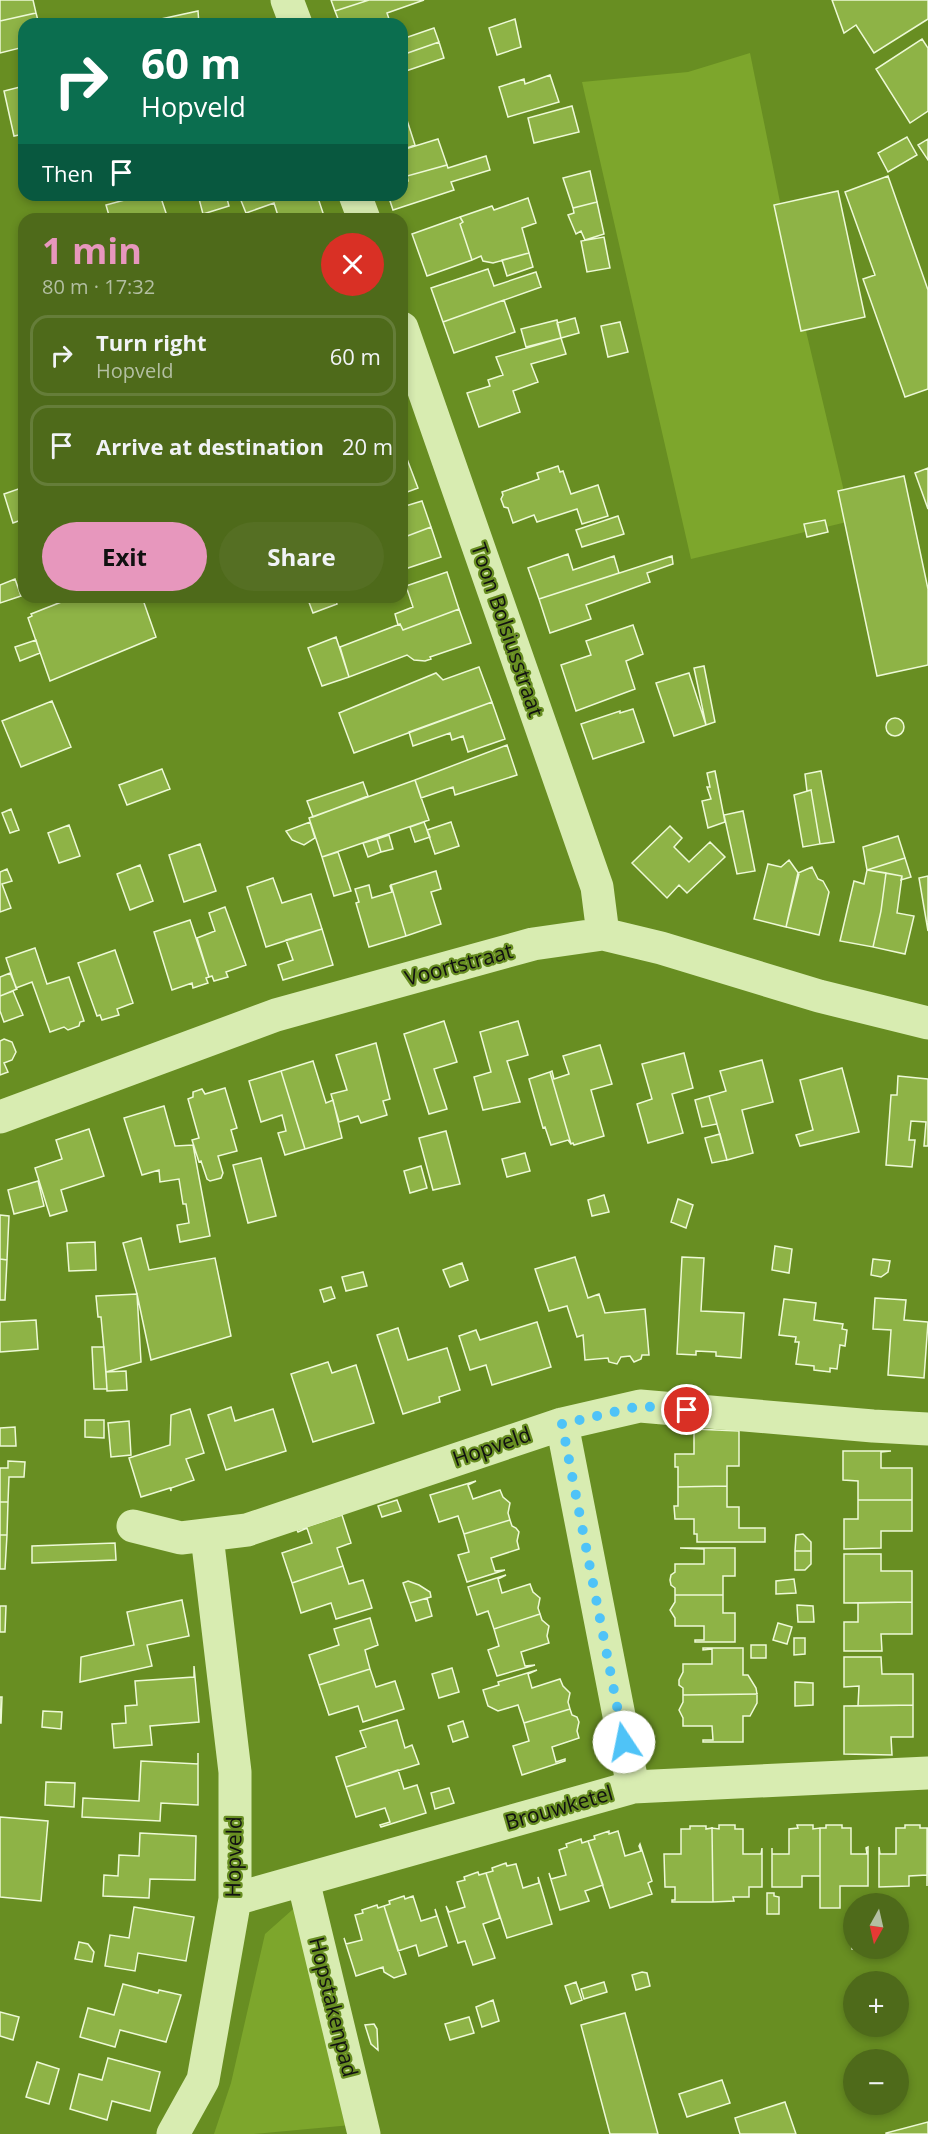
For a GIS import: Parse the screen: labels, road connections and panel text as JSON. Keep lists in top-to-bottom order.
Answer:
{
  "streets": {
    "street": [
      "Toon Bolsiusstraat",
      "Voortstraat",
      "Hopveld",
      "Brouwketel",
      "Hopstakenpad"
    ]
  },
  "crossings": [
    ["Toon Bolsiusstraat", "Voortstraat"],
    ["Hopveld", "Brouwketel"],
    ["Brouwketel", "Hopstakenpad"]
  ],
  "north": "bottom",
  "page": {
    "turn": ["60 m", "Hopveld"],
    "then": "Then",
    "heading": ["1 min", "80 m · 17:32"],
    "list": [
      {
        "name": "Turn right",
        "note": "Hopveld",
        "value": "60 m"
      },
      {
        "name": "Arrive at destination",
        "value": "20 m"
      }
    ],
    "buttons": ["Exit", "Share"],
    "map_buttons": ["+", "−"]
  }
}
